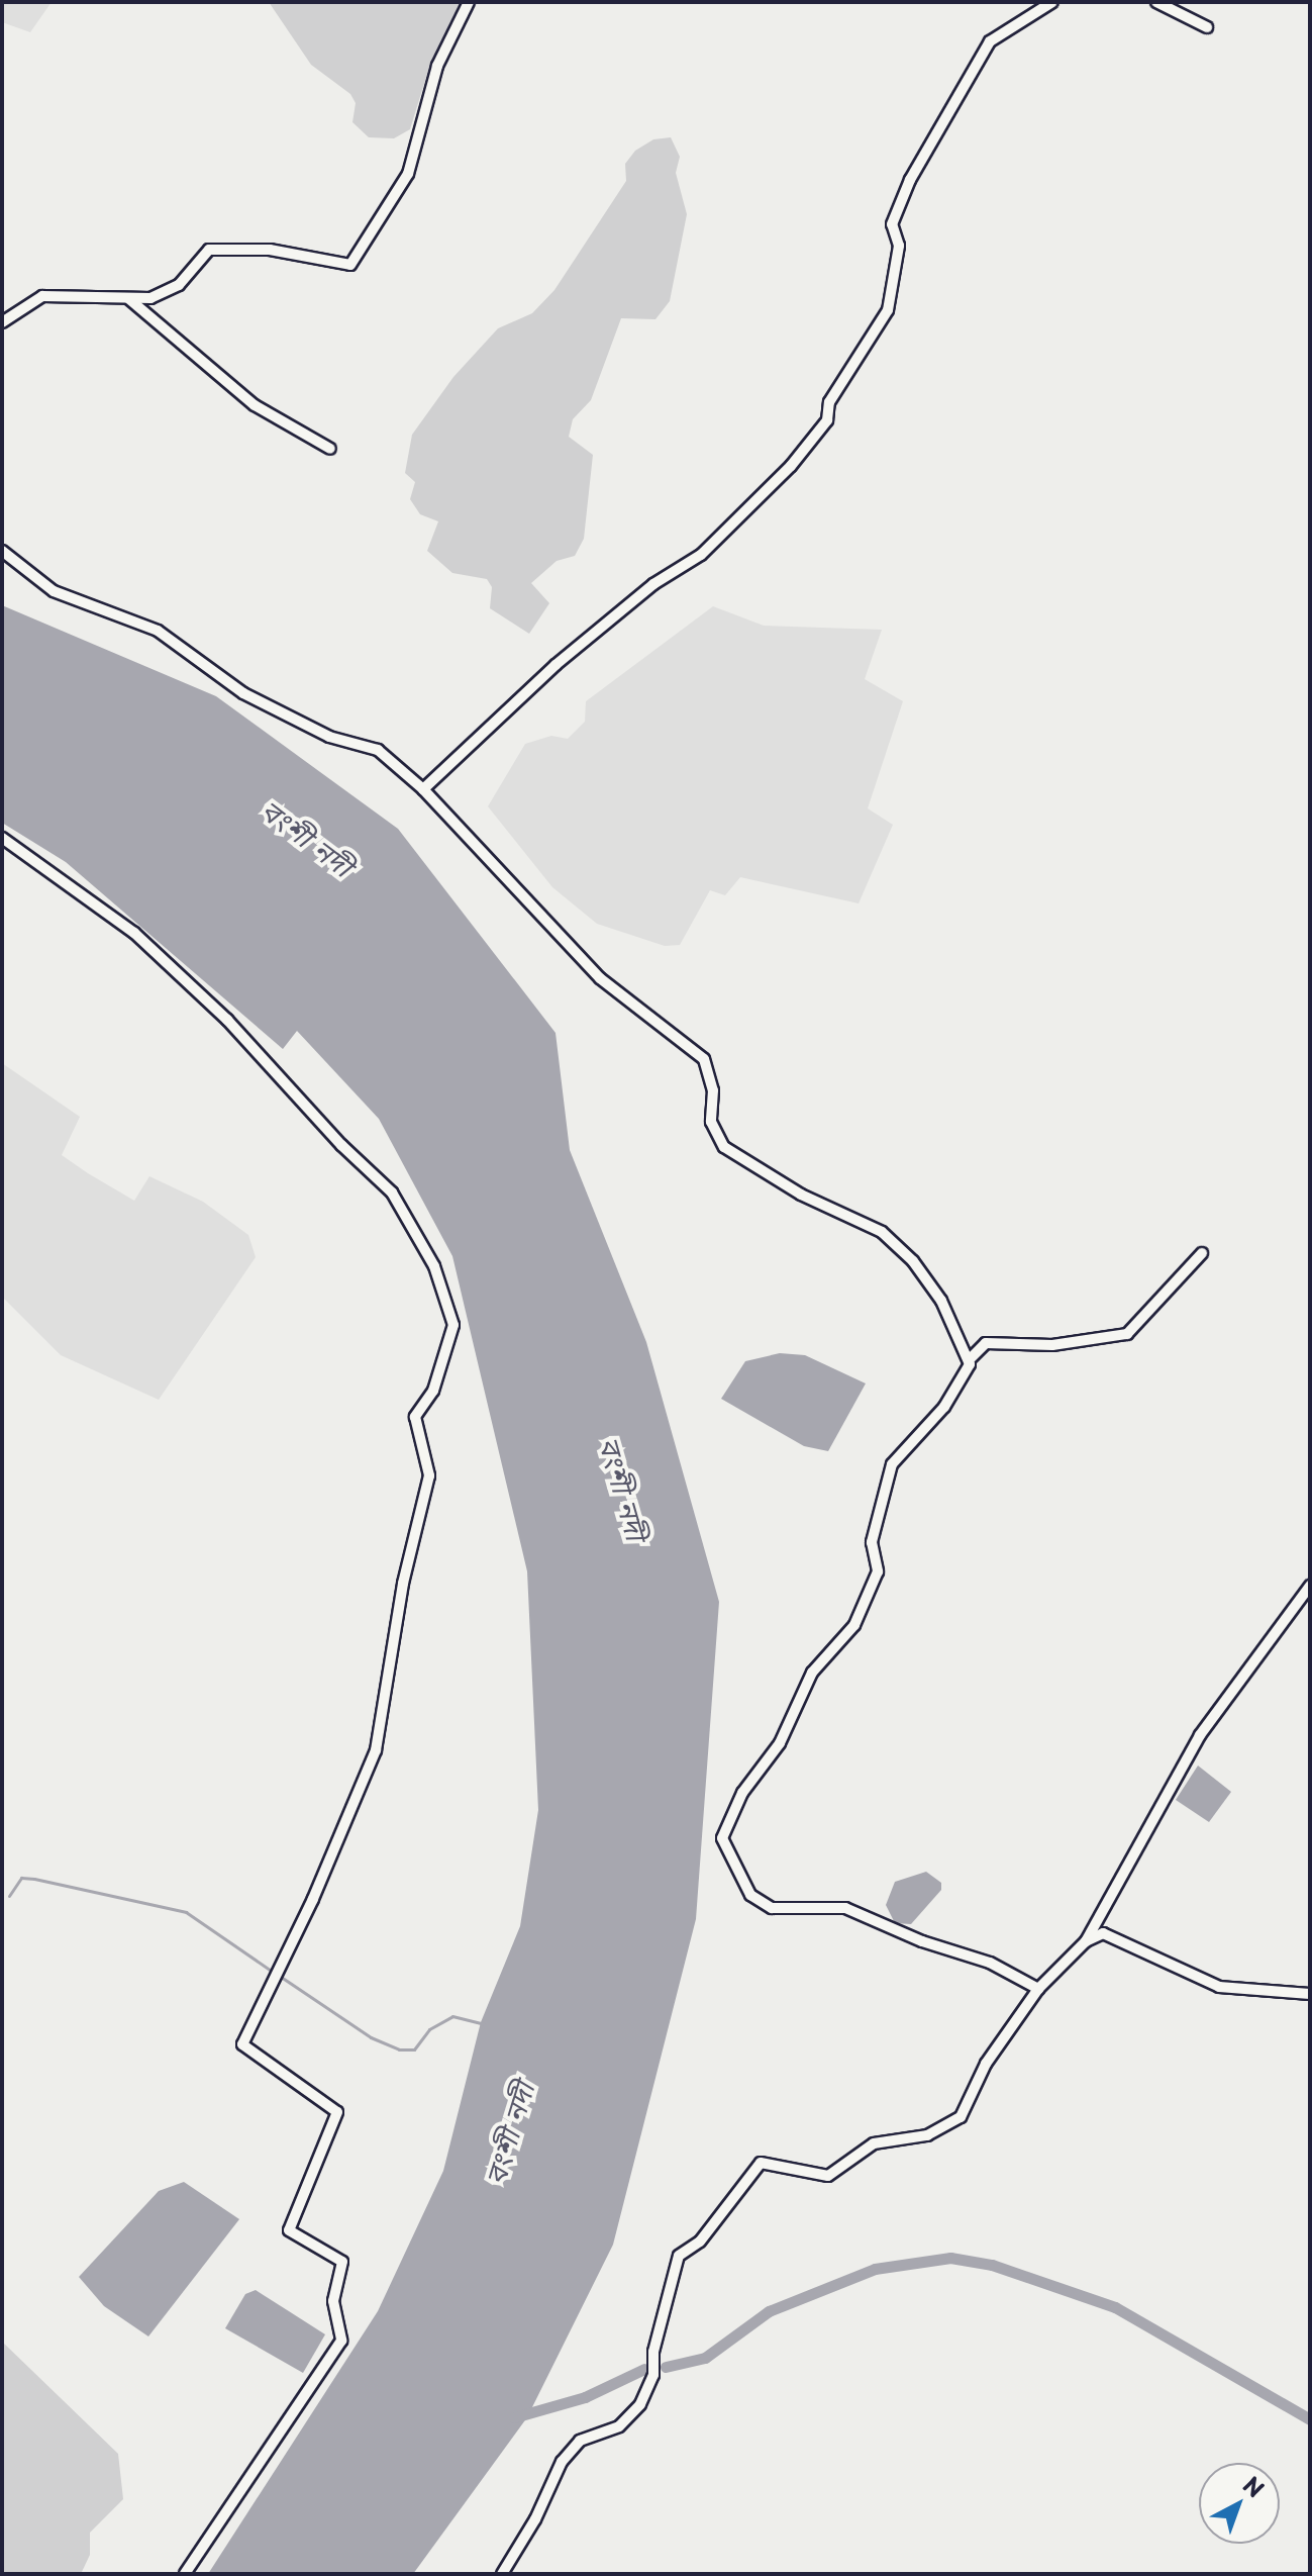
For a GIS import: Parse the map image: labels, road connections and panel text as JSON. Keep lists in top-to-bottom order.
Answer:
{
  "water": ["বংশী নদী"],
  "north": "top right"
}
